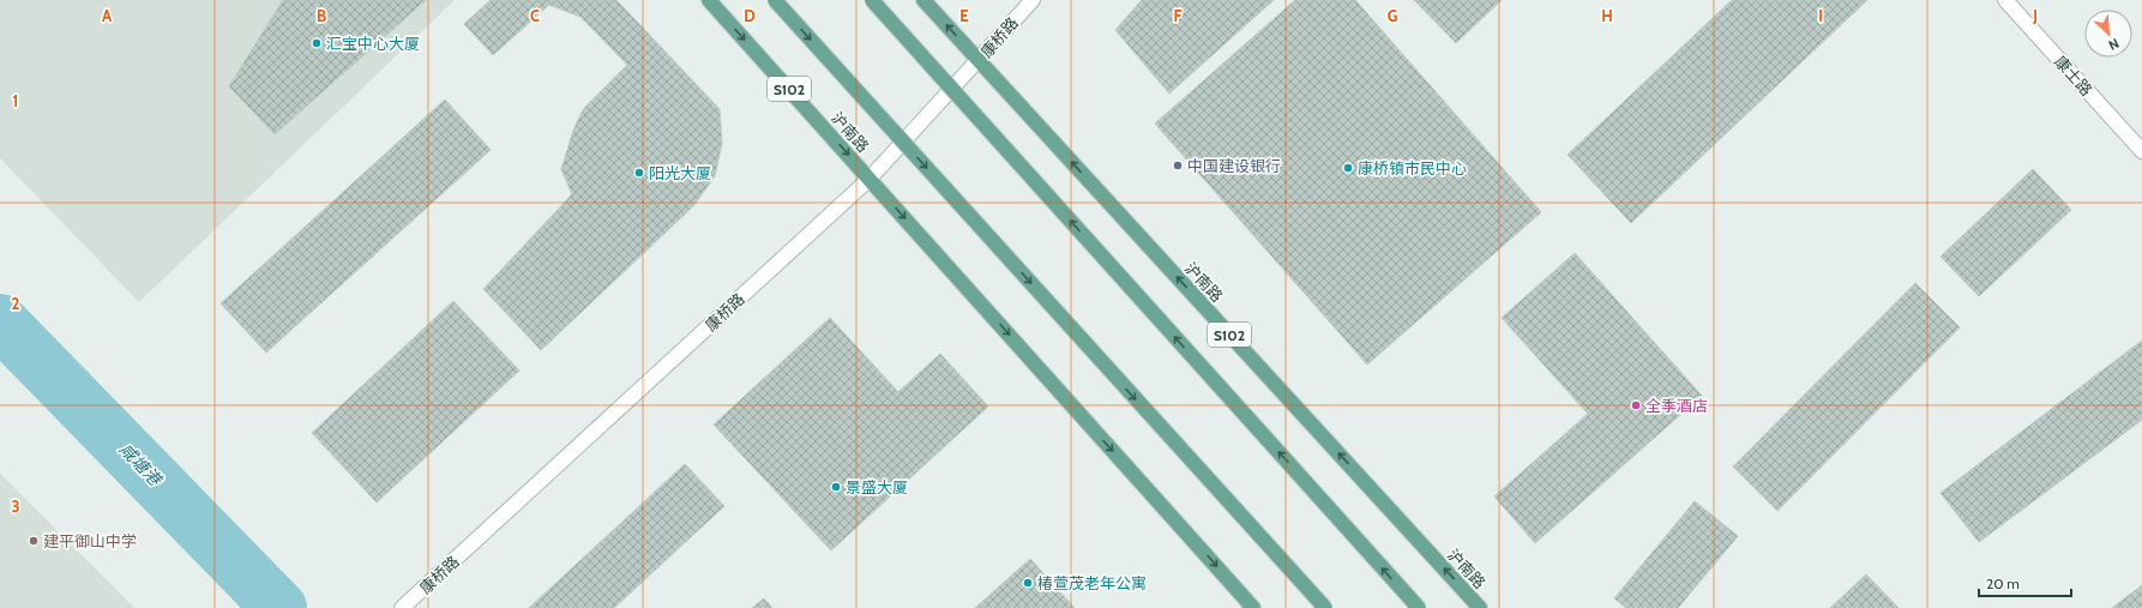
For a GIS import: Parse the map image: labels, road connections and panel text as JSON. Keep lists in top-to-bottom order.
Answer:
{
  "streets": {
    "main road": [
      "康桥路",
      "康士路",
      "S102",
      "沪南路"
    ]
  },
  "crossings": [
    ["康桥路", "沪南路"]
  ],
  "water": ["咸塘港"],
  "places": [
    "汇宝中心大厦",
    "中国建设银行",
    "康桥镇市民中心",
    "阳光大厦",
    "全季酒店",
    "景盛大厦",
    "建平御山中学",
    "椿萱茂老年公寓"
  ],
  "scale_bar": "20 m",
  "north": "bottom right",
  "grid": {
    "columns": [
      "A",
      "B",
      "C",
      "D",
      "E",
      "F",
      "G",
      "H",
      "I",
      "J"
    ],
    "rows": ["1", "2", "3"]
  }
}
